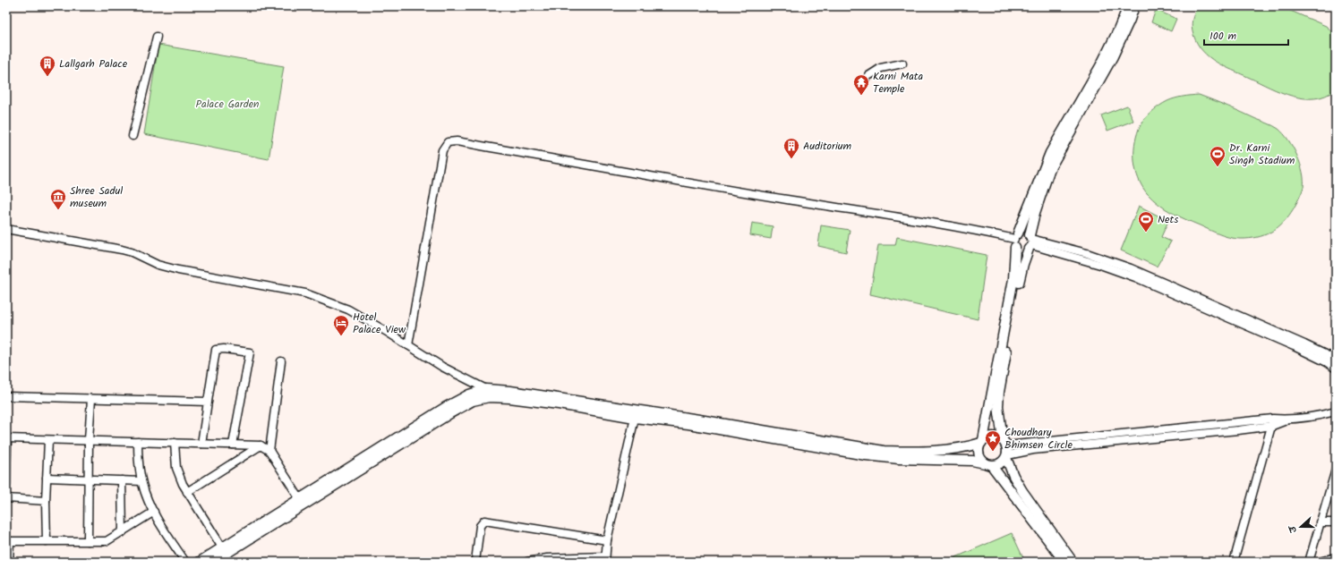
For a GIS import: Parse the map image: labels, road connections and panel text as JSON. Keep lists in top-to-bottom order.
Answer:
{
  "parks": ["Palace Garden"],
  "places": {
    "building": ["Lallgarh Palace", "Auditorium"],
    "temple": ["Karni Mata Temple"],
    "sports": ["Dr. Karni Singh Stadium", "Nets"],
    "museum": ["Shree Sadul museum"],
    "hotel": ["Hotel Palace View"],
    "place": ["Choudhary Bhimsen Circle"]
  },
  "scale_bar": "100 m",
  "north": "left"
}
